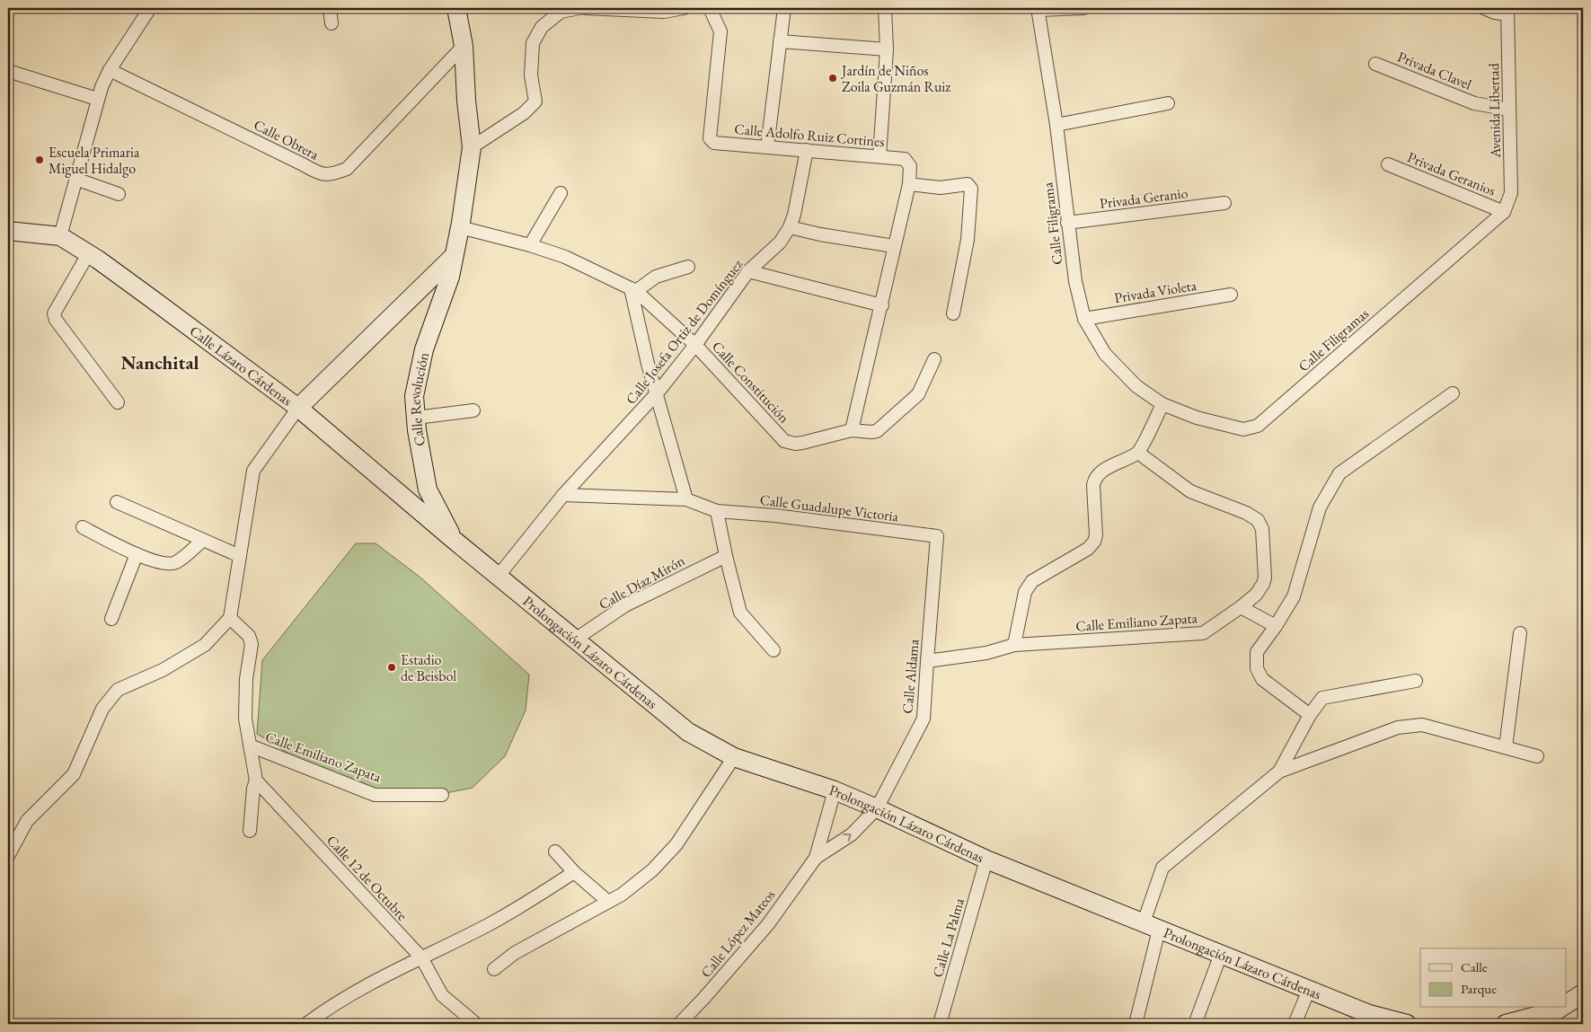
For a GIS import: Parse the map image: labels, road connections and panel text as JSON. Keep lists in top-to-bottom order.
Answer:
{
  "streets": {
    "main road": ["Calle Lázaro Cárdenas", "Calle Revolución", "Prolongación Lázaro Cárdenas"],
    "street": [
      "Privada Clavel",
      "Avenida Libertad",
      "Calle Adolfo Ruiz Cortines",
      "Calle Obrera",
      "Privada Geranios",
      "Privada Geranio",
      "Calle Filigrama",
      "Privada Violeta",
      "Calle Josefa Ortiz de Domínguez",
      "Calle Filigramas",
      "Calle Constitución",
      "Calle Guadalupe Victoria",
      "Calle Díaz Mirón",
      "Calle Emiliano Zapata",
      "Calle Aldama",
      "Calle 12 de Octubre",
      "Calle López Mateos",
      "Calle La Palma"
    ]
  },
  "crossings": [
    ["Privada Clavel", "Avenida Libertad"],
    ["Avenida Libertad", "Privada Geranios"],
    ["Avenida Libertad", "Calle Filigramas"],
    ["Calle Adolfo Ruiz Cortines", "Calle Josefa Ortiz de Domínguez"],
    ["Calle Obrera", "Calle Revolución"],
    ["Privada Geranios", "Calle Filigramas"],
    ["Privada Geranio", "Calle Filigrama"],
    ["Calle Filigrama", "Privada Violeta"],
    ["Calle Filigrama", "Calle Filigramas"],
    ["Calle Josefa Ortiz de Domínguez", "Calle Constitución"],
    ["Calle Josefa Ortiz de Domínguez", "Prolongación Lázaro Cárdenas"],
    ["Calle Lázaro Cárdenas", "Calle Revolución"],
    ["Calle Lázaro Cárdenas", "Prolongación Lázaro Cárdenas"],
    ["Calle Constitución", "Calle Revolución"],
    ["Calle Revolución", "Prolongación Lázaro Cárdenas"],
    ["Calle Guadalupe Victoria", "Calle Aldama"],
    ["Calle Díaz Mirón", "Prolongación Lázaro Cárdenas"],
    ["Calle Emiliano Zapata", "Calle Aldama"],
    ["Prolongación Lázaro Cárdenas", "Calle Aldama"],
    ["Prolongación Lázaro Cárdenas", "Calle López Mateos"],
    ["Prolongación Lázaro Cárdenas", "Calle La Palma"],
    ["Calle Aldama", "Calle López Mateos"]
  ],
  "districts": ["Nanchital"],
  "places": ["Jardín de Niños Zoila Guzmán Ruiz", "Escuela Primaria Miguel Hidalgo", "Estadio de Beisbol"],
  "legend": ["Calle", "Parque"]
}
